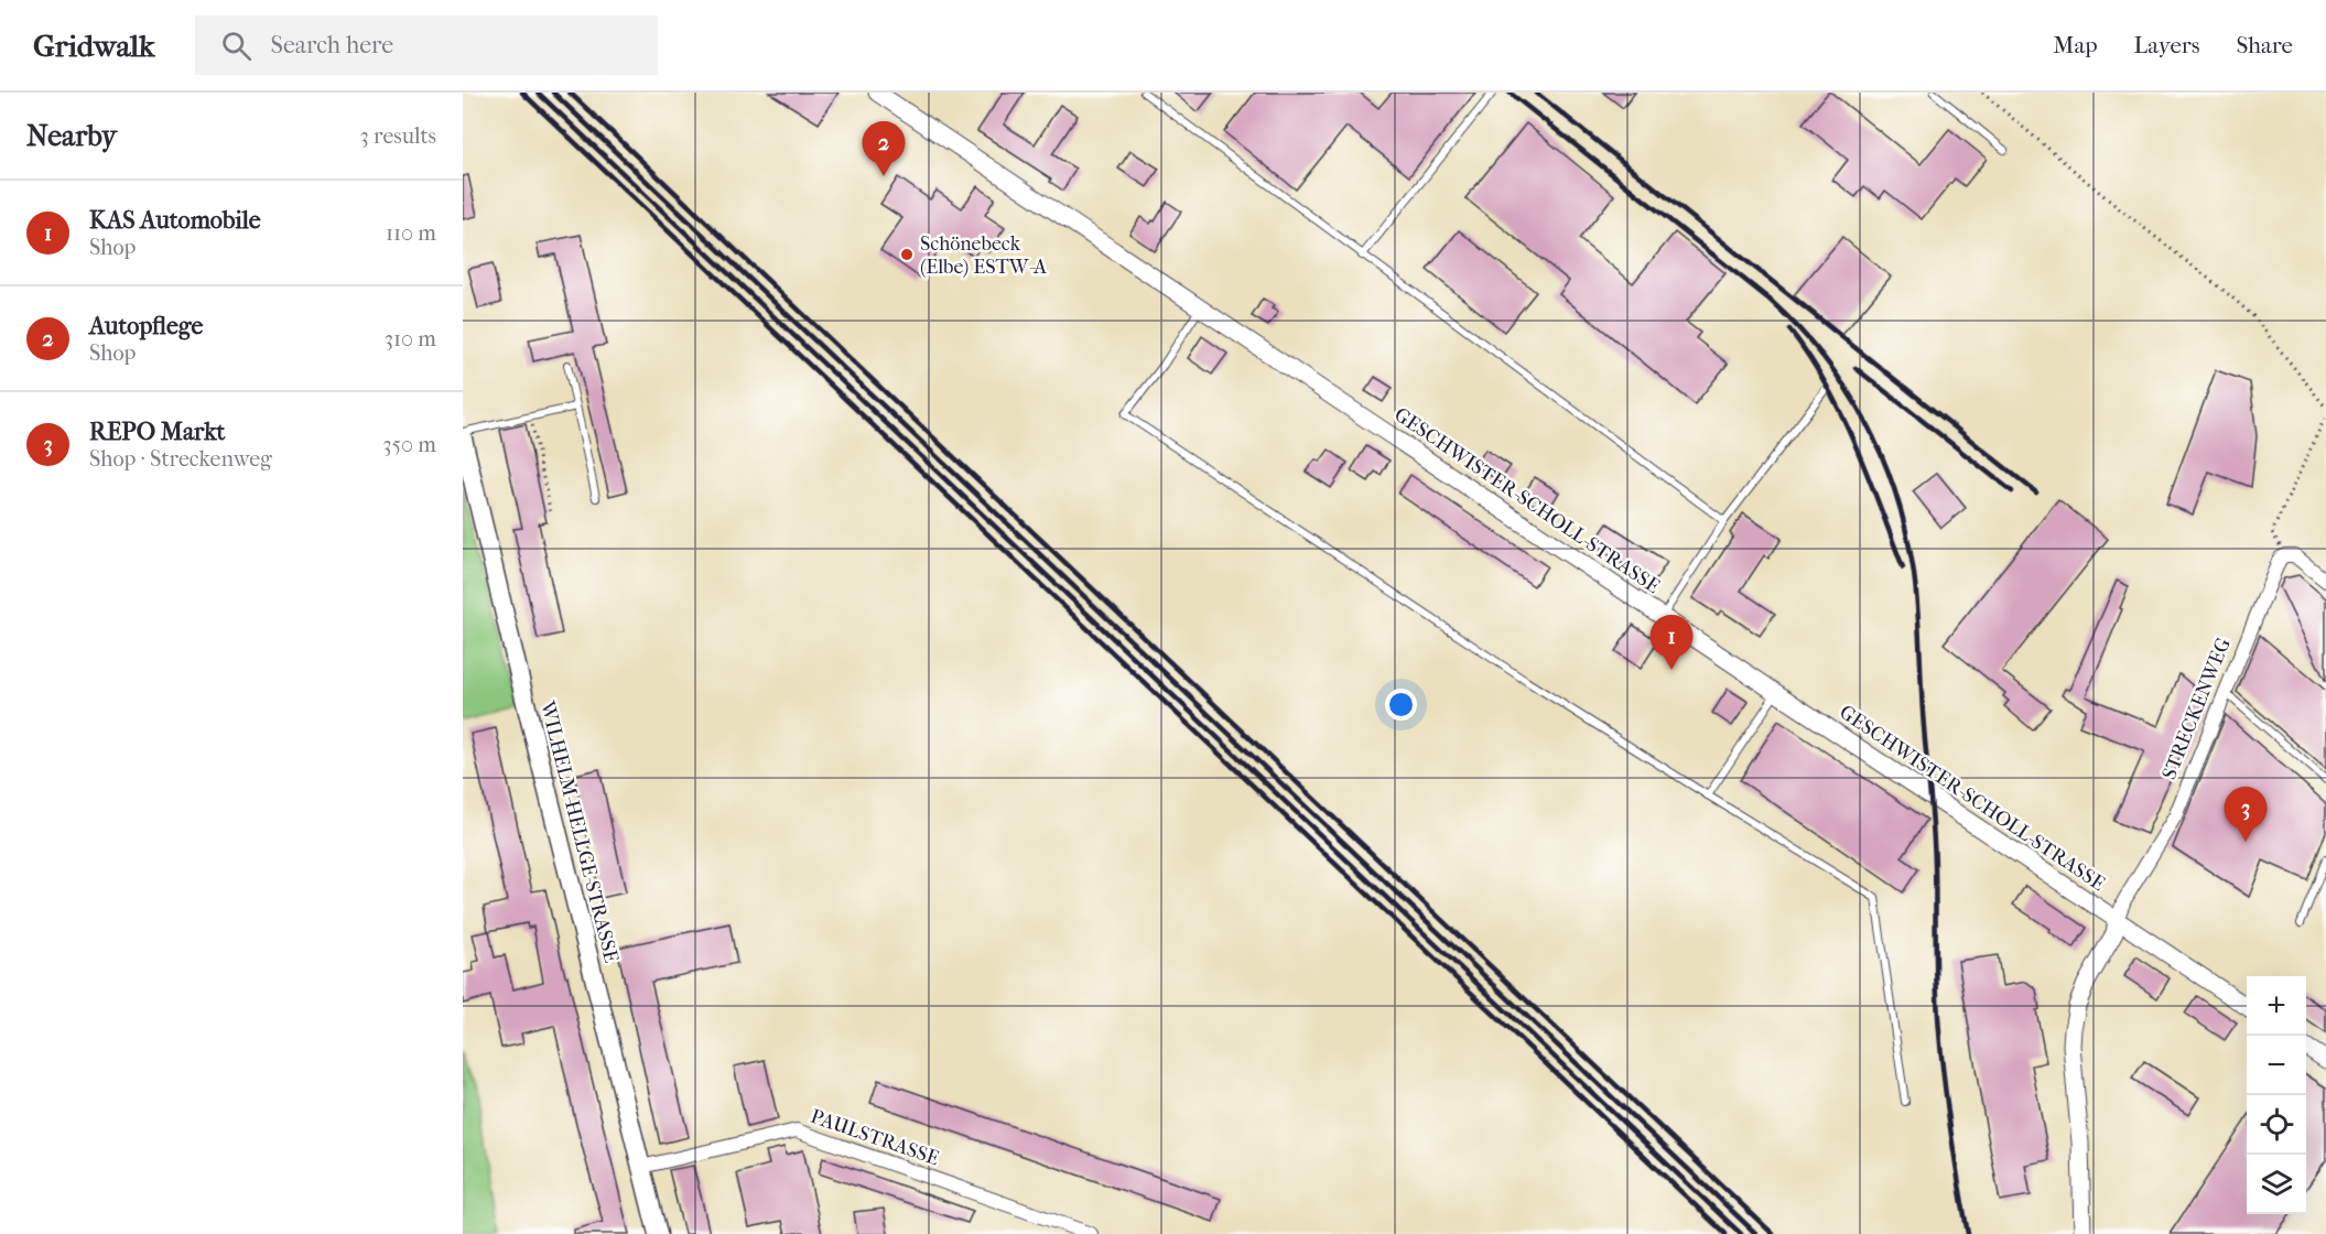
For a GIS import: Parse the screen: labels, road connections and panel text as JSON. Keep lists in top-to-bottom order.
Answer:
{
  "streets": {
    "main road": ["WILHELM-HELLGE-STRASSE"],
    "street": ["GESCHWISTER-SCHOLL-STRASSE", "STRECKENWEG", "PAULSTRASSE"]
  },
  "crossings": [
    ["GESCHWISTER-SCHOLL-STRASSE", "STRECKENWEG"],
    ["WILHELM-HELLGE-STRASSE", "PAULSTRASSE"]
  ],
  "places": ["Schönebeck (Elbe) ESTW-A"],
  "page": {
    "header": "Gridwalk",
    "search": "Search here",
    "nav": ["Map", "Layers", "Share"],
    "heading": ["Nearby", "3 results"],
    "pins": ["2", "1", "3"],
    "list": [
      {
        "mark": "1",
        "name": "KAS Automobile",
        "note": "Shop",
        "value": "110 m"
      },
      {
        "mark": "2",
        "name": "Autopflege",
        "note": "Shop",
        "value": "310 m"
      },
      {
        "mark": "3",
        "name": "REPO Markt",
        "note": "Shop · Streckenweg",
        "value": "350 m"
      }
    ],
    "map_buttons": ["+", "−"]
  }
}
